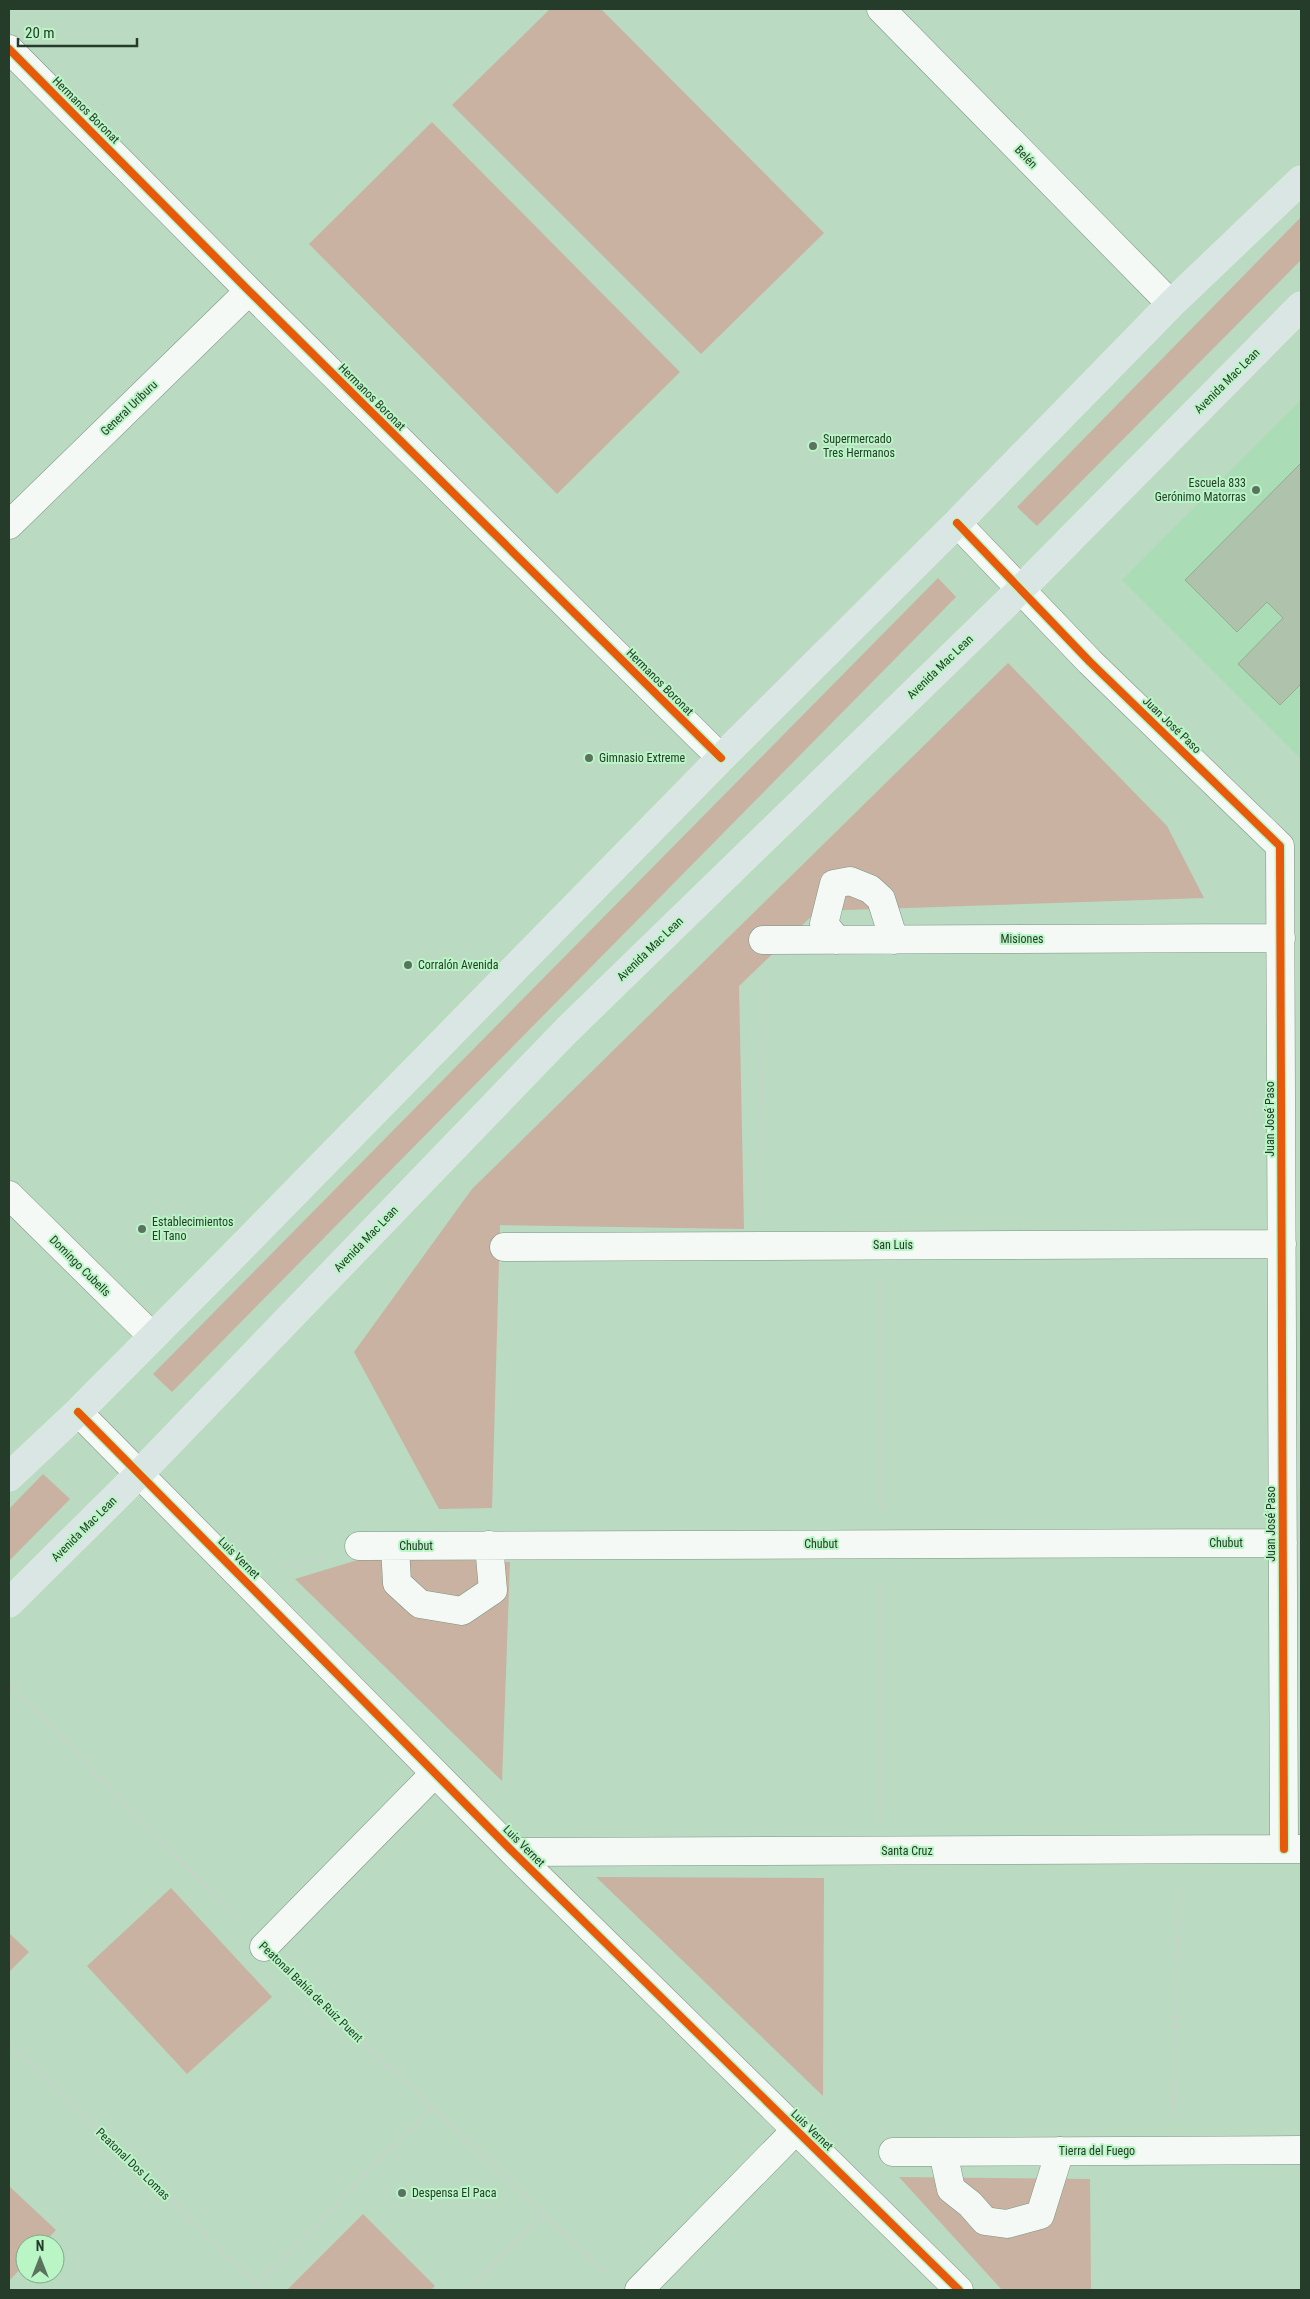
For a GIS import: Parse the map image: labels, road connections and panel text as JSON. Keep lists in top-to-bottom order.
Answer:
{
  "streets": {
    "main road": ["Avenida Mac Lean"],
    "street": [
      "Hermanos Boronat",
      "Belén",
      "General Uriburu",
      "Juan José Paso",
      "Misiones",
      "San Luis",
      "Domingo Cubells",
      "Chubut",
      "Luis Vernet",
      "Santa Cruz",
      "Tierra del Fuego"
    ],
    "path": ["Peatonal Bahía de Ruiz Puent", "Peatonal Dos Lomas"]
  },
  "crossings": [
    ["Hermanos Boronat", "General Uriburu"],
    ["Avenida Mac Lean", "Juan José Paso"],
    ["Avenida Mac Lean", "Luis Vernet"],
    ["Juan José Paso", "Misiones"],
    ["Juan José Paso", "San Luis"],
    ["Juan José Paso", "Chubut"],
    ["Juan José Paso", "Santa Cruz"],
    ["Luis Vernet", "Santa Cruz"]
  ],
  "places": [
    "Supermercado Tres Hermanos",
    "Escuela 833 Gerónimo Matorras",
    "Gimnasio Extreme",
    "Corralón Avenida",
    "Establecimientos El Tano",
    "Despensa El Paca"
  ],
  "scale_bar": "20 m",
  "north": "top"
}
